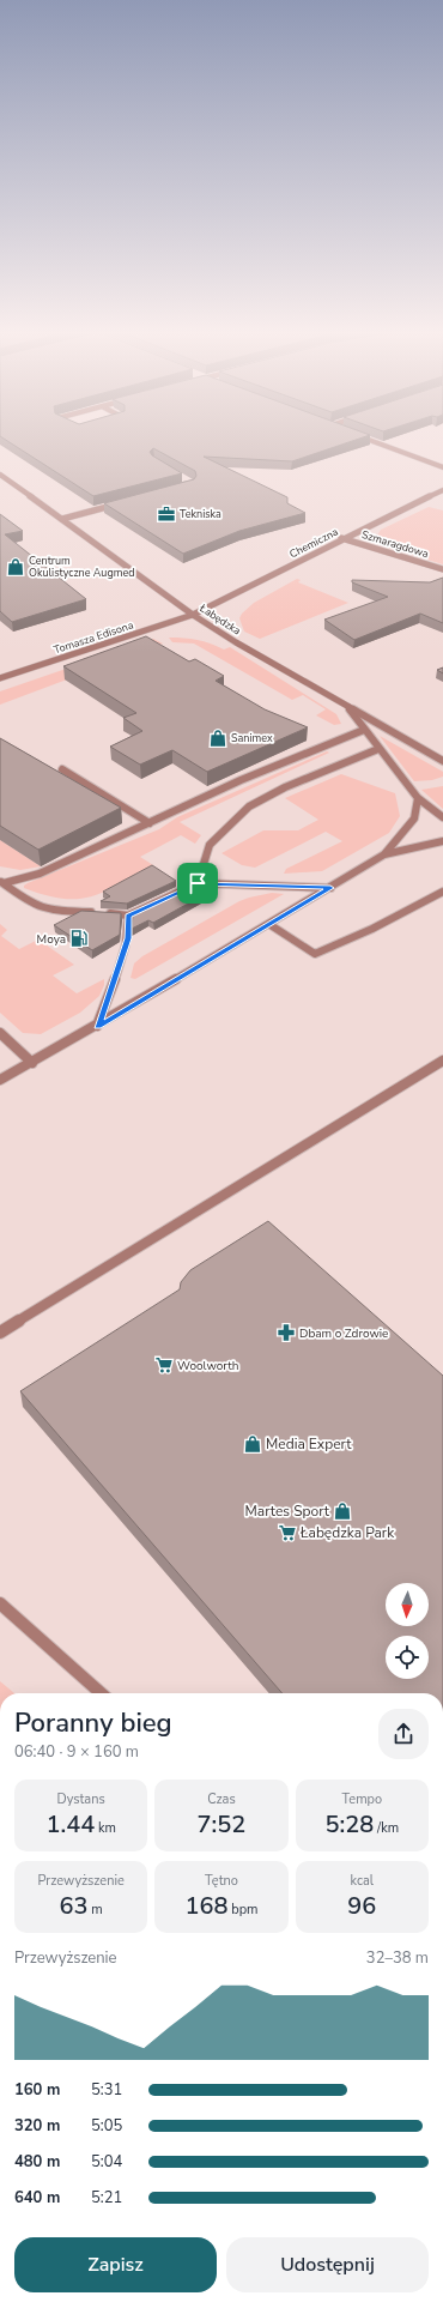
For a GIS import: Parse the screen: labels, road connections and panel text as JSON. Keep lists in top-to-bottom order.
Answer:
{
  "streets": {
    "street": [
      "Chemiczna",
      "Szmaragdowa",
      "Łabędzka",
      "Tomasza Edisona"
    ]
  },
  "crossings": [
    ["Chemiczna", "Szmaragdowa"],
    ["Chemiczna", "Łabędzka"],
    ["Chemiczna", "Tomasza Edisona"],
    ["Łabędzka", "Tomasza Edisona"]
  ],
  "places": {
    "office": ["Tekniska"],
    "shop": [
      "Centrum Okulistyczne Augmed",
      "Sanimex",
      "Media Expert",
      "Martes Sport"
    ],
    "fuel station": ["Moya"],
    "pharmacy": ["Dbam o Zdrowie"],
    "supermarket": ["Woolworth", "Łabędzka Park"]
  },
  "north": "bottom",
  "page": {
    "heading": ["Poranny bieg", "06:40 · 9 × 160 m"],
    "stats": [
      ["Dystans", "1.44 km"],
      ["Czas", "7:52"],
      ["Tempo", "5:28 /km"],
      ["Przewyższenie", "63 m"],
      ["Tętno", "168 bpm"],
      ["kcal", "96"]
    ],
    "chart": ["Przewyższenie", "32–38 m"],
    "list": [
      {
        "name": "160 m",
        "note": "5:31"
      },
      {
        "name": "320 m",
        "note": "5:05"
      },
      {
        "name": "480 m",
        "note": "5:04"
      },
      {
        "name": "640 m",
        "note": "5:21"
      }
    ],
    "buttons": ["Zapisz", "Udostępnij"]
  }
}
